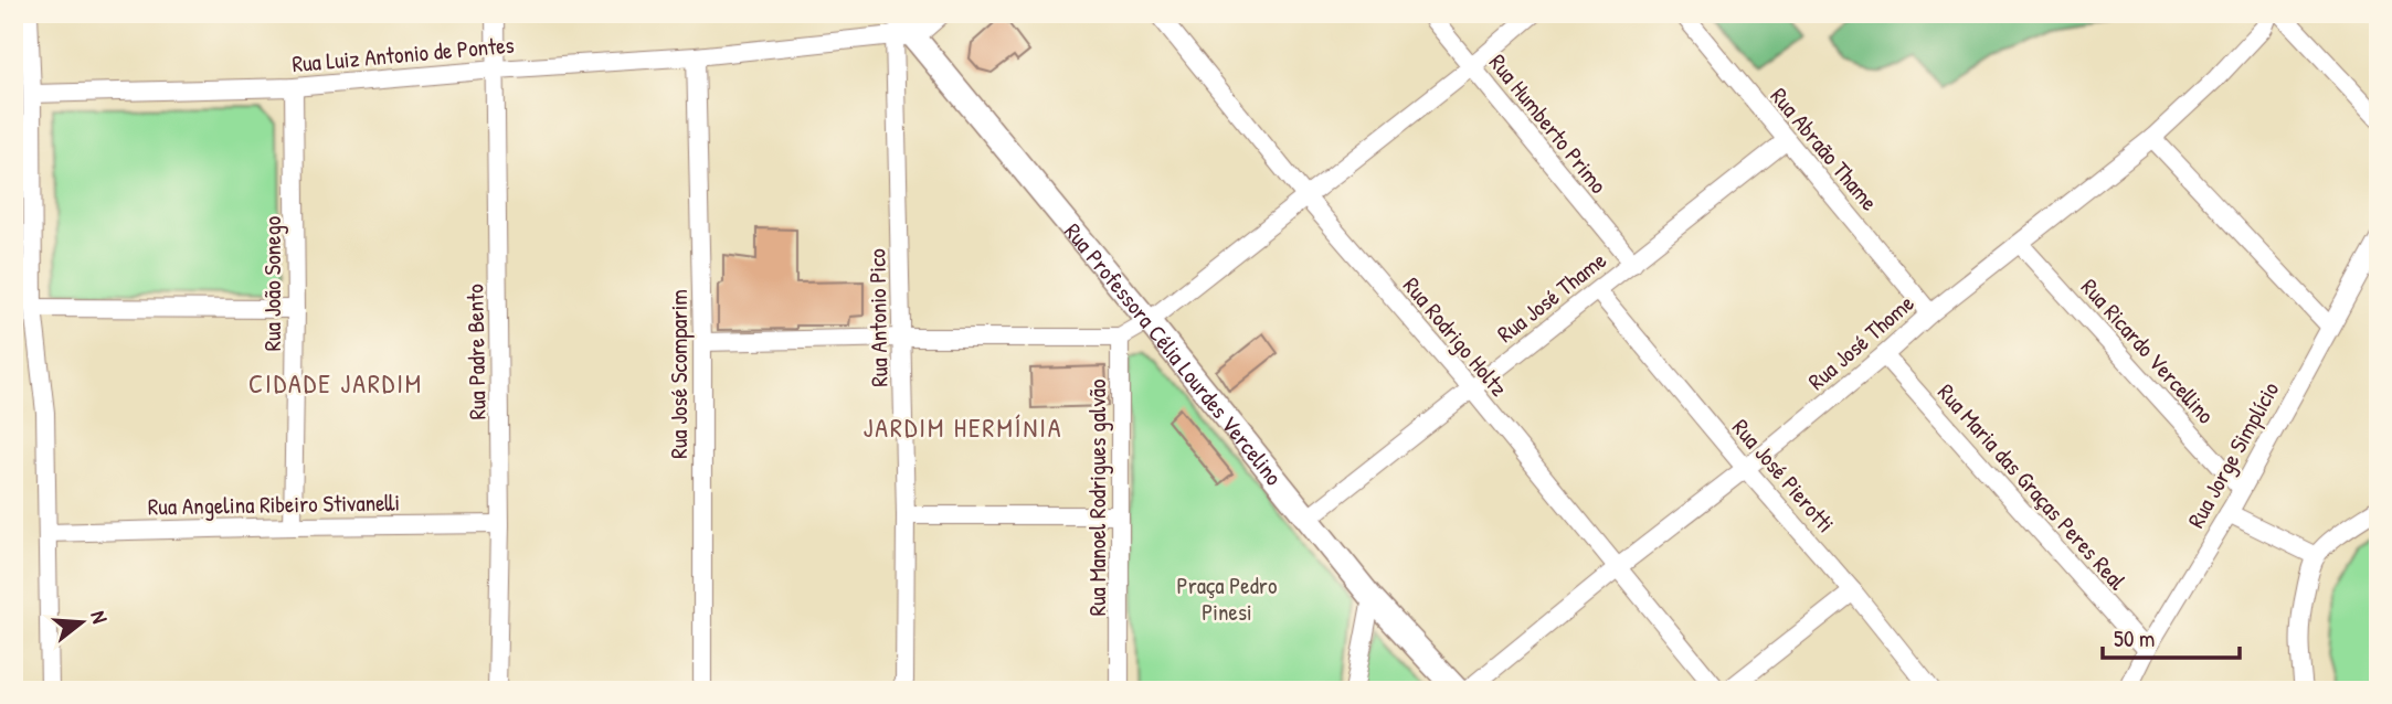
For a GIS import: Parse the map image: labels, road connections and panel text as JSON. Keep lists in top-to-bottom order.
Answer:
{
  "streets": {
    "main road": ["Rua Professora Célia Lourdes Vercelino"],
    "street": [
      "Rua Luiz Antonio de Pontes",
      "Rua Humberto Primo",
      "Rua Abraão Thame",
      "Rua João Sonego",
      "Rua José Thame",
      "Rua Antonio Pico",
      "Rua Rodrigo Holtz",
      "Rua José Thome",
      "Rua Ricardo Vercellino",
      "Rua Padre Bento",
      "Rua José Scomparim",
      "Rua Jorge Simplício",
      "Rua José Pierotti",
      "Rua Maria das Graças Peres Real",
      "Rua Manoel Rodrigues galvão",
      "Rua Angelina Ribeiro Stivanelli"
    ]
  },
  "crossings": [
    ["Rua Luiz Antonio de Pontes", "Rua João Sonego"],
    ["Rua Luiz Antonio de Pontes", "Rua Antonio Pico"],
    ["Rua Luiz Antonio de Pontes", "Rua Padre Bento"],
    ["Rua Luiz Antonio de Pontes", "Rua Professora Célia Lourdes Vercelino"],
    ["Rua Luiz Antonio de Pontes", "Rua José Scomparim"],
    ["Rua Humberto Primo", "Rua José Thame"],
    ["Rua Abraão Thame", "Rua José Thame"],
    ["Rua Abraão Thame", "Rua José Thome"],
    ["Rua João Sonego", "Rua Angelina Ribeiro Stivanelli"],
    ["Rua José Thame", "Rua Rodrigo Holtz"],
    ["Rua José Thame", "Rua Professora Célia Lourdes Vercelino"],
    ["Rua José Thame", "Rua José Pierotti"],
    ["Rua Antonio Pico", "Rua Professora Célia Lourdes Vercelino"],
    ["Rua Rodrigo Holtz", "Rua José Thome"],
    ["Rua José Thome", "Rua Ricardo Vercellino"],
    ["Rua José Thome", "Rua José Pierotti"],
    ["Rua José Thome", "Rua Maria das Graças Peres Real"],
    ["Rua Ricardo Vercellino", "Rua Jorge Simplício"],
    ["Rua Padre Bento", "Rua Angelina Ribeiro Stivanelli"],
    ["Rua Jorge Simplício", "Rua Maria das Graças Peres Real"]
  ],
  "districts": ["CIDADE JARDIM", "JARDIM HERMÍNIA"],
  "parks": ["Praça Pedro Pinesi"],
  "scale_bar": "50 m",
  "north": "right"
}
